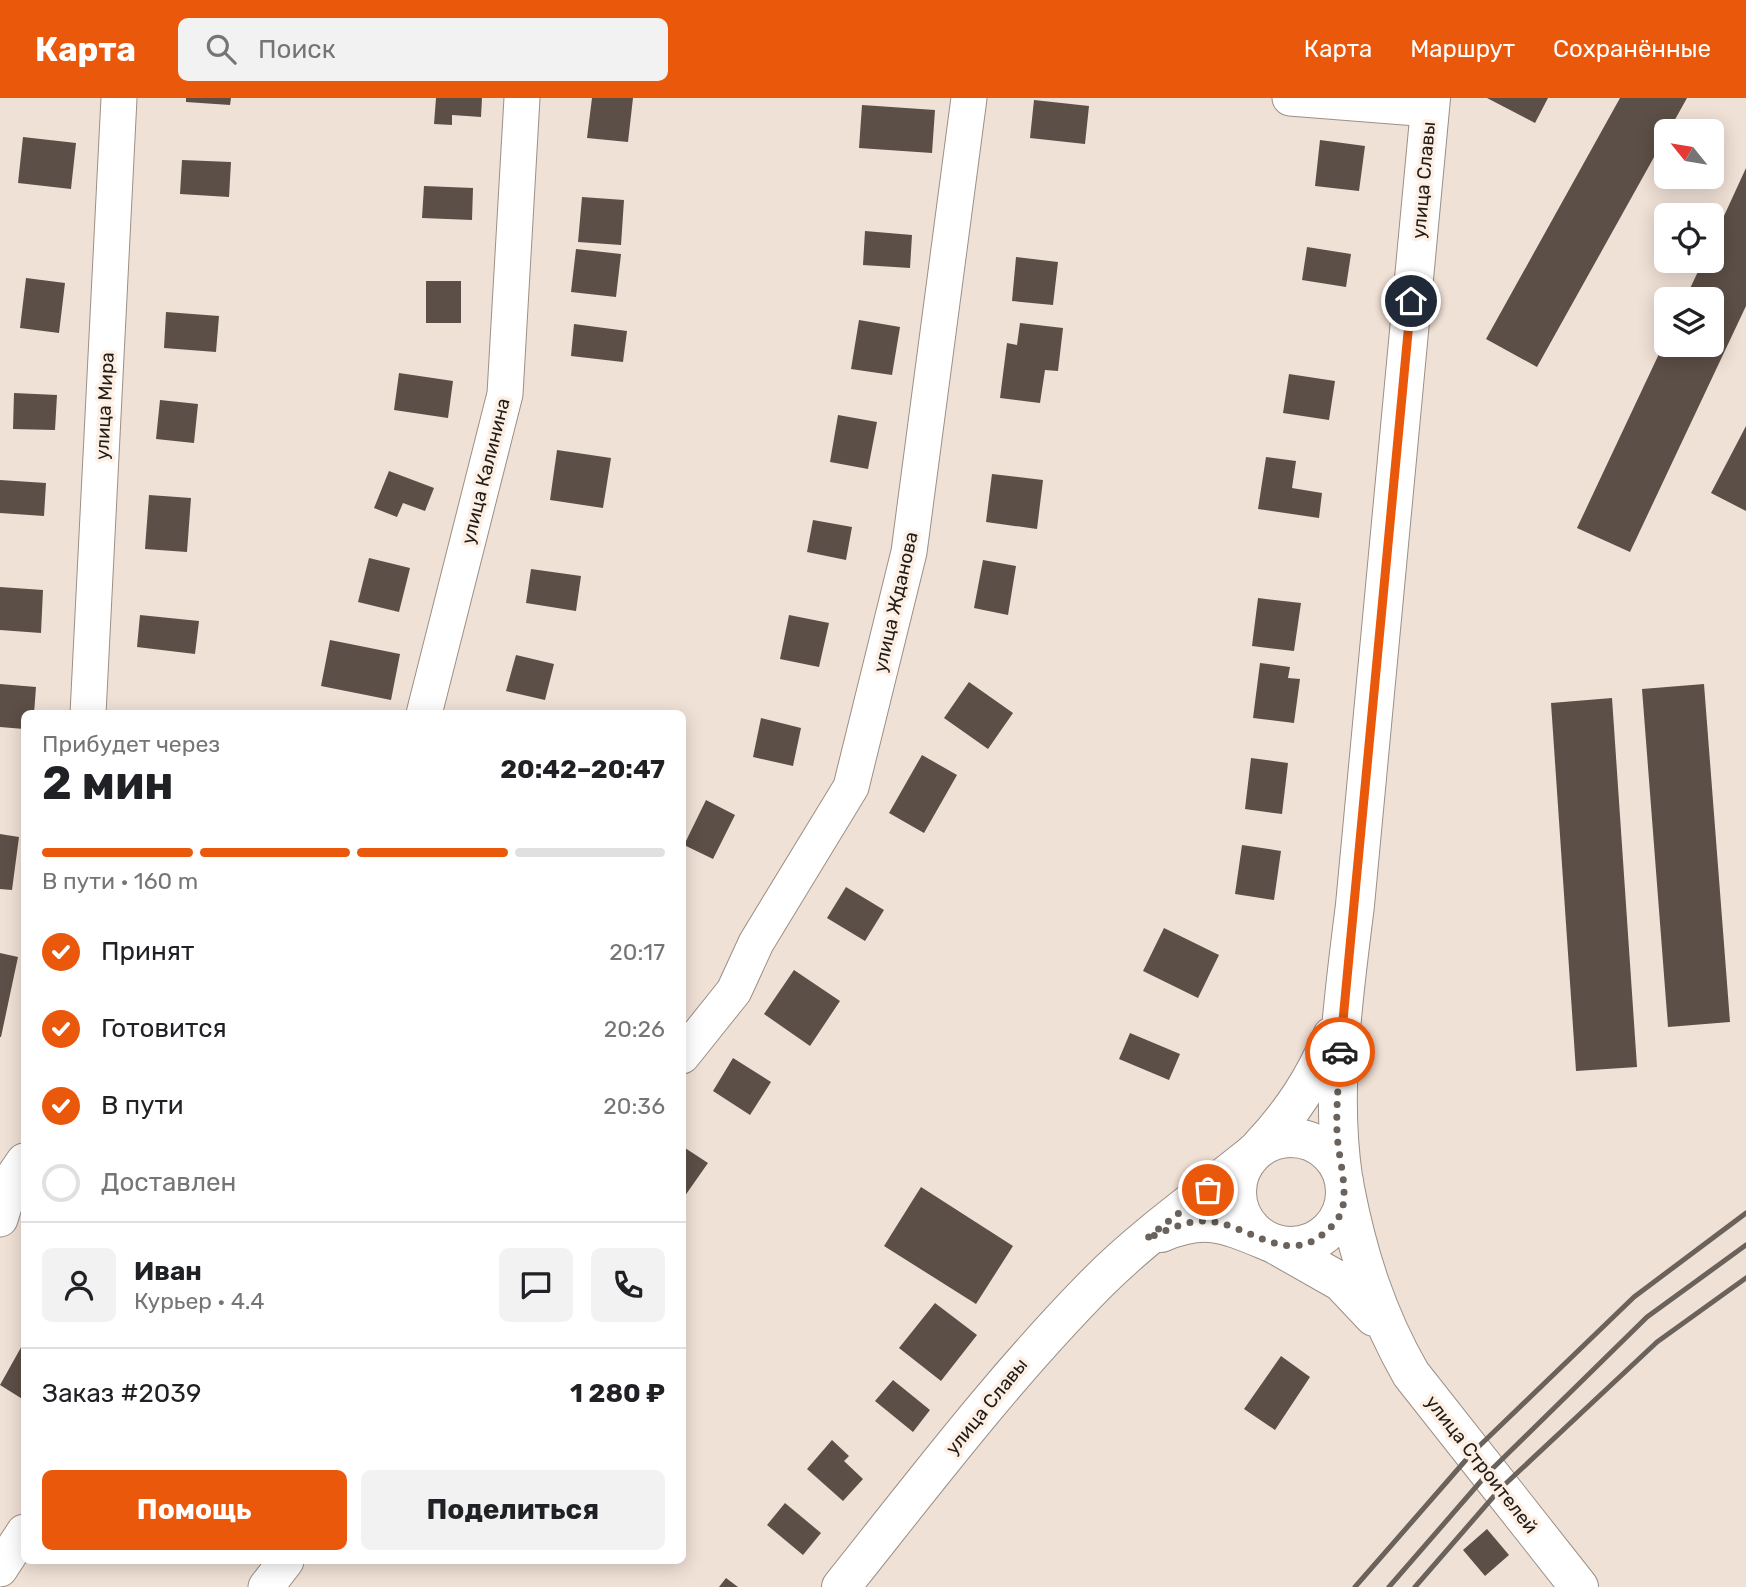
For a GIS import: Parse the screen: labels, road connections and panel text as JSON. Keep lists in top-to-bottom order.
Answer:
{
  "streets": {
    "main road": ["улица Славы", "улица Строителей"],
    "street": ["улица Мира", "улица Калинина", "улица Жданова"]
  },
  "north": "top left",
  "page": {
    "header": "Карта",
    "search": "Поиск",
    "nav": ["Карта", "Маршрут", "Сохранённые"],
    "heading": ["2 мин", "Прибудет через", "20:42–20:47"],
    "panel": [
      "Иван",
      "Курьер · 4.4",
      "Заказ #2039",
      "1 280 ₽"
    ],
    "bar": "В пути · 160 m",
    "list": [
      ["Принят", "20:17"],
      ["Готовится", "20:26"],
      ["В пути", "20:36"],
      "Доставлен"
    ],
    "buttons": ["Помощь", "Поделиться"]
  }
}
